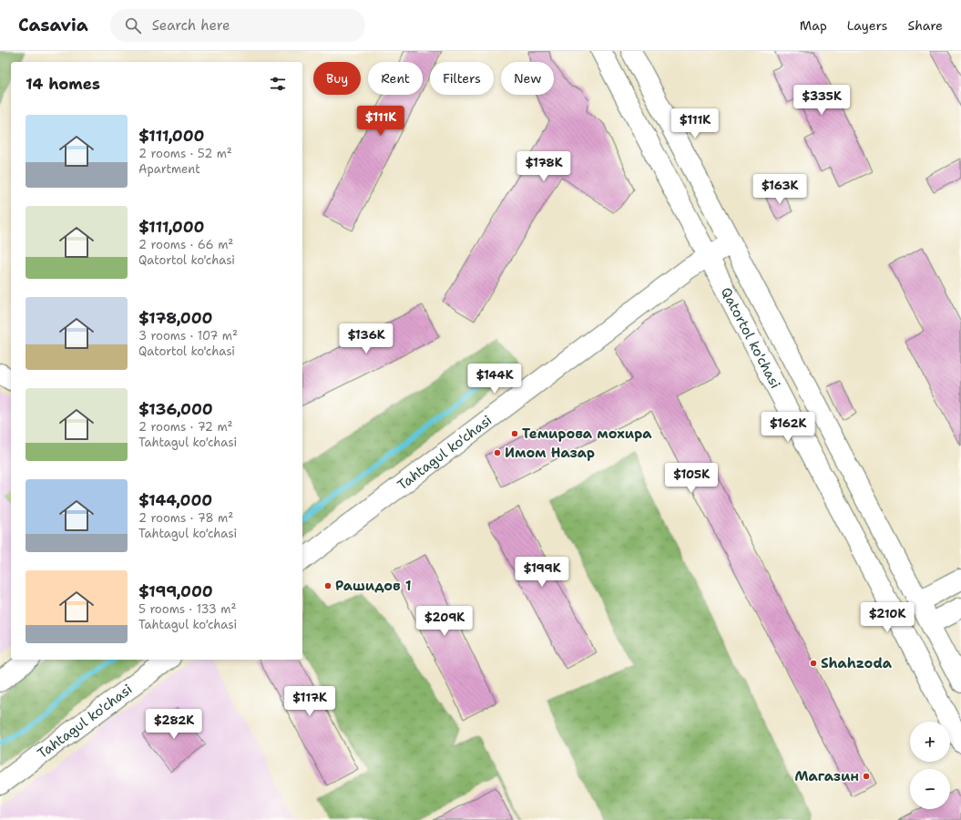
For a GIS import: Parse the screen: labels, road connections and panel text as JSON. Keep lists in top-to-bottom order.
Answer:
{
  "streets": {
    "main road": ["Qatortol ko'chasi", "Tahtagul ko'chasi"]
  },
  "crossings": [
    ["Qatortol ko'chasi", "Tahtagul ko'chasi"]
  ],
  "places": [
    "Темирова мохира",
    "Имом Назар",
    "Рашидов 1",
    "Shahzoda",
    "Магазин"
  ],
  "page": {
    "header": "Casavia",
    "search": "Search here",
    "nav": ["Map", "Layers", "Share"],
    "chip": [
      "Buy",
      "Rent",
      "Filters",
      "New"
    ],
    "heading": "14 homes",
    "price": [
      "$335K",
      "$111K",
      "$111K",
      "$178K",
      "$163K",
      "$136K",
      "$144K",
      "$162K",
      "$105K",
      "$199K",
      "$210K",
      "$209K",
      "$117K",
      "$282K"
    ],
    "list": [
      {
        "name": "$111,000",
        "note": "2 rooms · 52 m² · Apartment"
      },
      {
        "name": "$111,000",
        "note": "2 rooms · 66 m² · Qatortol ko'chasi"
      },
      {
        "name": "$178,000",
        "note": "3 rooms · 107 m² · Qatortol ko'chasi"
      },
      {
        "name": "$136,000",
        "note": "2 rooms · 72 m² · Tahtagul ko'chasi"
      },
      {
        "name": "$144,000",
        "note": "2 rooms · 78 m² · Tahtagul ko'chasi"
      },
      {
        "name": "$199,000",
        "note": "5 rooms · 133 m² · Tahtagul ko'chasi"
      }
    ],
    "map_buttons": ["+", "−"]
  }
}
